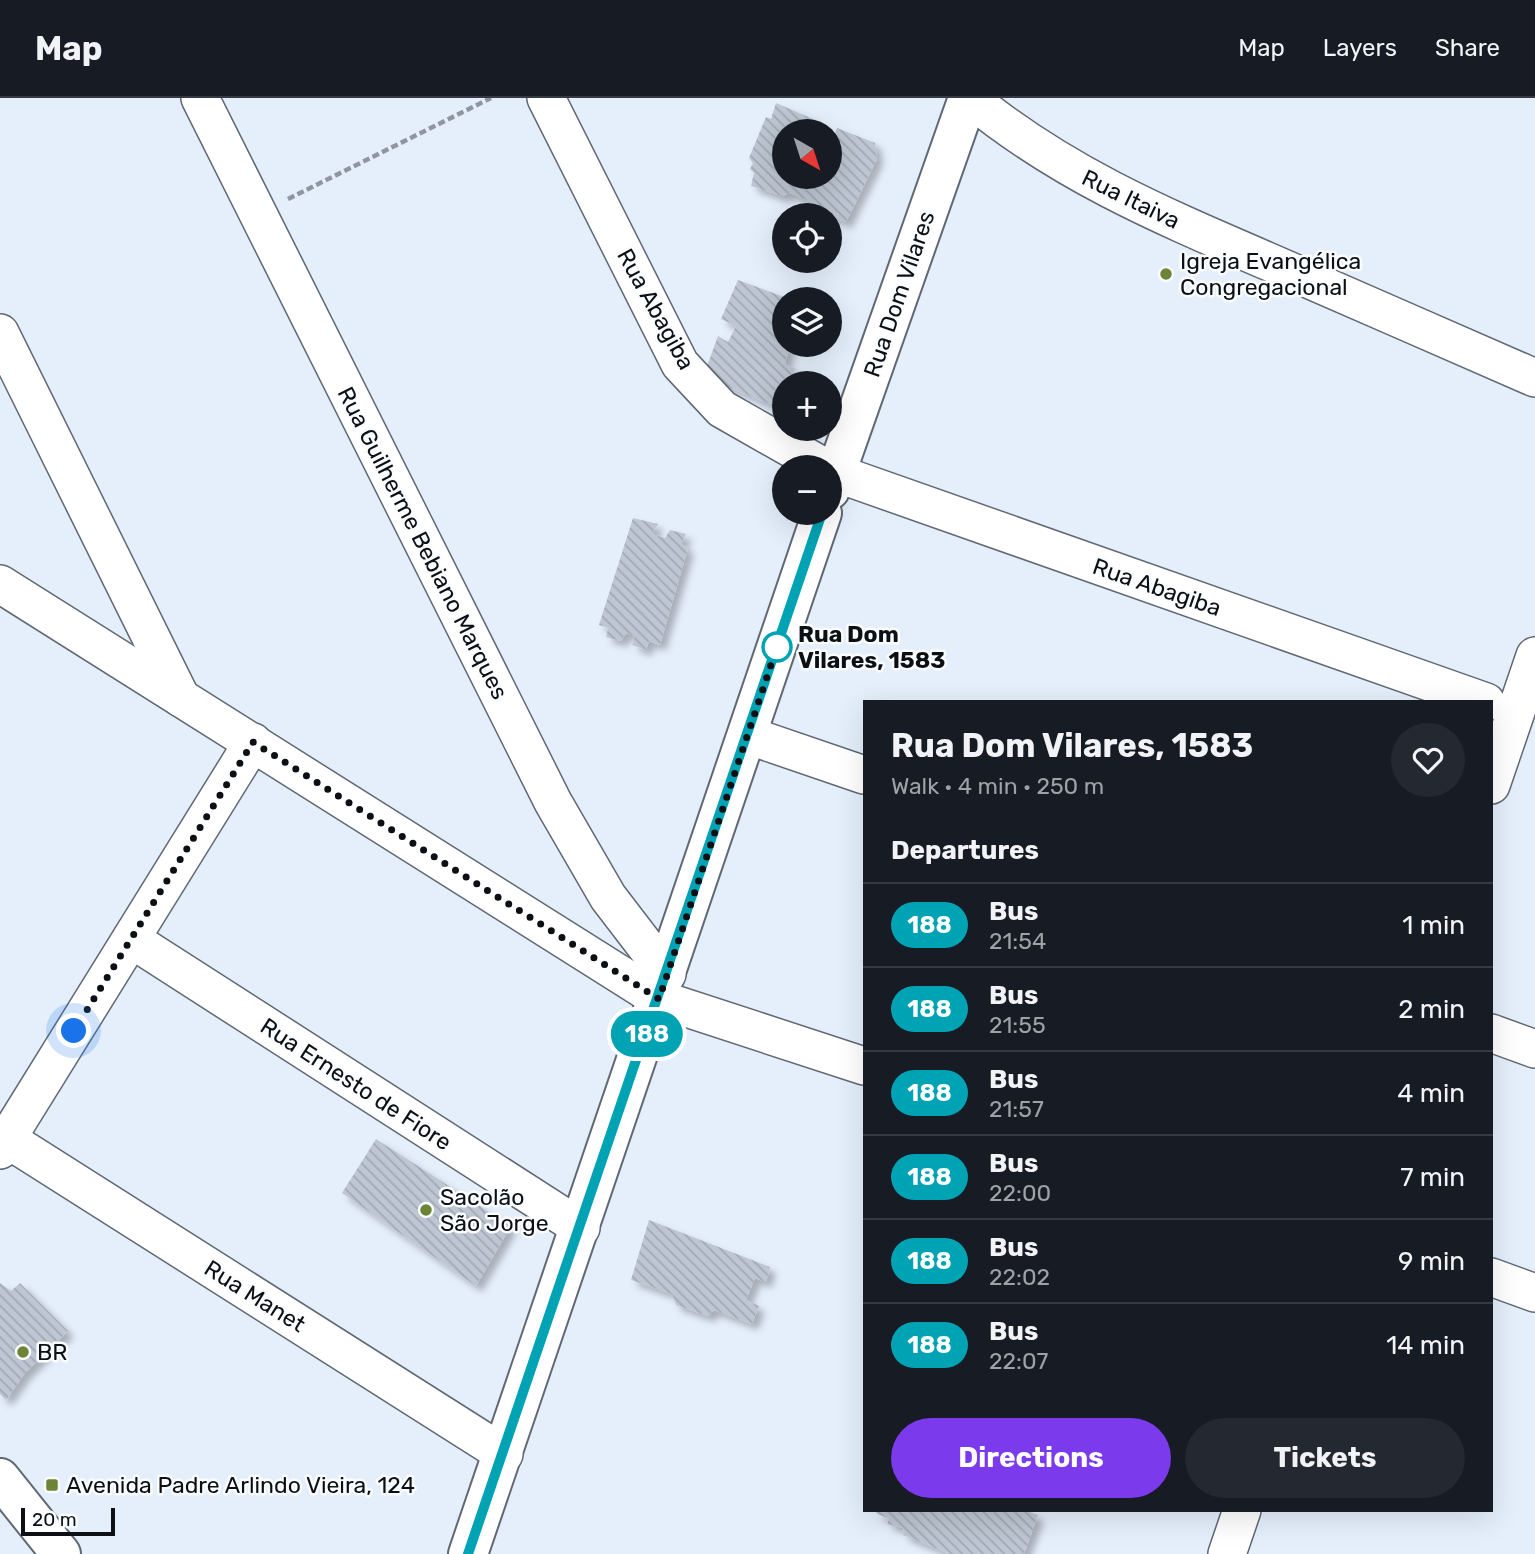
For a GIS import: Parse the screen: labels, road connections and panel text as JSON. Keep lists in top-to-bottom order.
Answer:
{
  "streets": {
    "street": [
      "Rua Itaiva",
      "Rua Dom Vilares",
      "Rua Abagiba",
      "Rua Guilherme Bebiano Marques",
      "Rua Ernesto de Fiore",
      "Rua Manet"
    ]
  },
  "crossings": [
    ["Rua Itaiva", "Rua Dom Vilares"]
  ],
  "places": {
    "other": [
      "Igreja Evangélica Congregacional",
      "Rua Dom Vilares, 1583",
      "Sacolão São Jorge",
      "BR"
    ],
    "transit": ["Avenida Padre Arlindo Vieira, 124"]
  },
  "lines": ["bus line 188"],
  "scale_bar": "20 m",
  "north": "bottom right",
  "page": {
    "header": "Map",
    "nav": ["Map", "Layers", "Share"],
    "on_map": "188",
    "map_buttons": ["+", "−"],
    "heading": [
      ["Rua Dom Vilares, 1583", "Walk · 4 min · 250 m"],
      "Departures"
    ],
    "list": [
      {
        "mark": "188",
        "name": "Bus",
        "note": "21:54",
        "value": "1 min"
      },
      {
        "mark": "188",
        "name": "Bus",
        "note": "21:55",
        "value": "2 min"
      },
      {
        "mark": "188",
        "name": "Bus",
        "note": "21:57",
        "value": "4 min"
      },
      {
        "mark": "188",
        "name": "Bus",
        "note": "22:00",
        "value": "7 min"
      },
      {
        "mark": "188",
        "name": "Bus",
        "note": "22:02",
        "value": "9 min"
      },
      {
        "mark": "188",
        "name": "Bus",
        "note": "22:07",
        "value": "14 min"
      }
    ],
    "buttons": ["Directions", "Tickets"],
    "scale": "20 m"
  }
}
